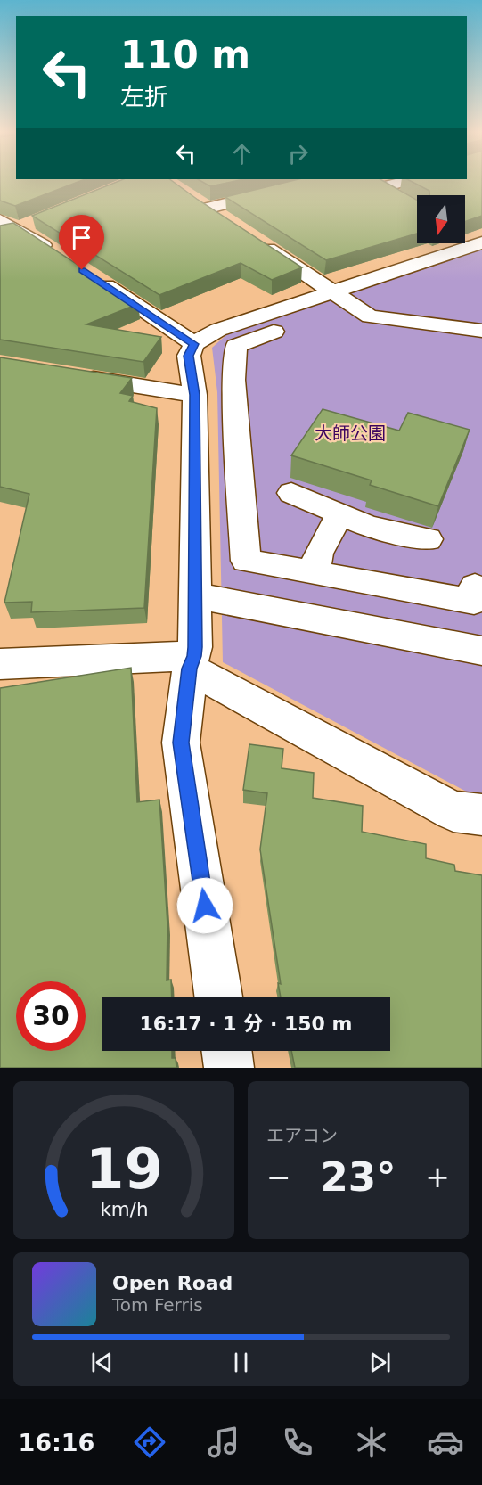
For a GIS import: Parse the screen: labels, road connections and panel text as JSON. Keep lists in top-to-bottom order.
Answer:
{
  "parks": ["大師公園"],
  "north": "bottom",
  "page": {
    "turn": ["110 m", "左折"],
    "limit": "30",
    "trip": "16:17 · 1 分 · 150 m",
    "tile": "エアコン",
    "heat": ["−", "23°", "+"],
    "song": ["Open Road", "Tom Ferris"],
    "tabs": "16:16",
    "gauge": ["19", "km/h"]
  }
}
